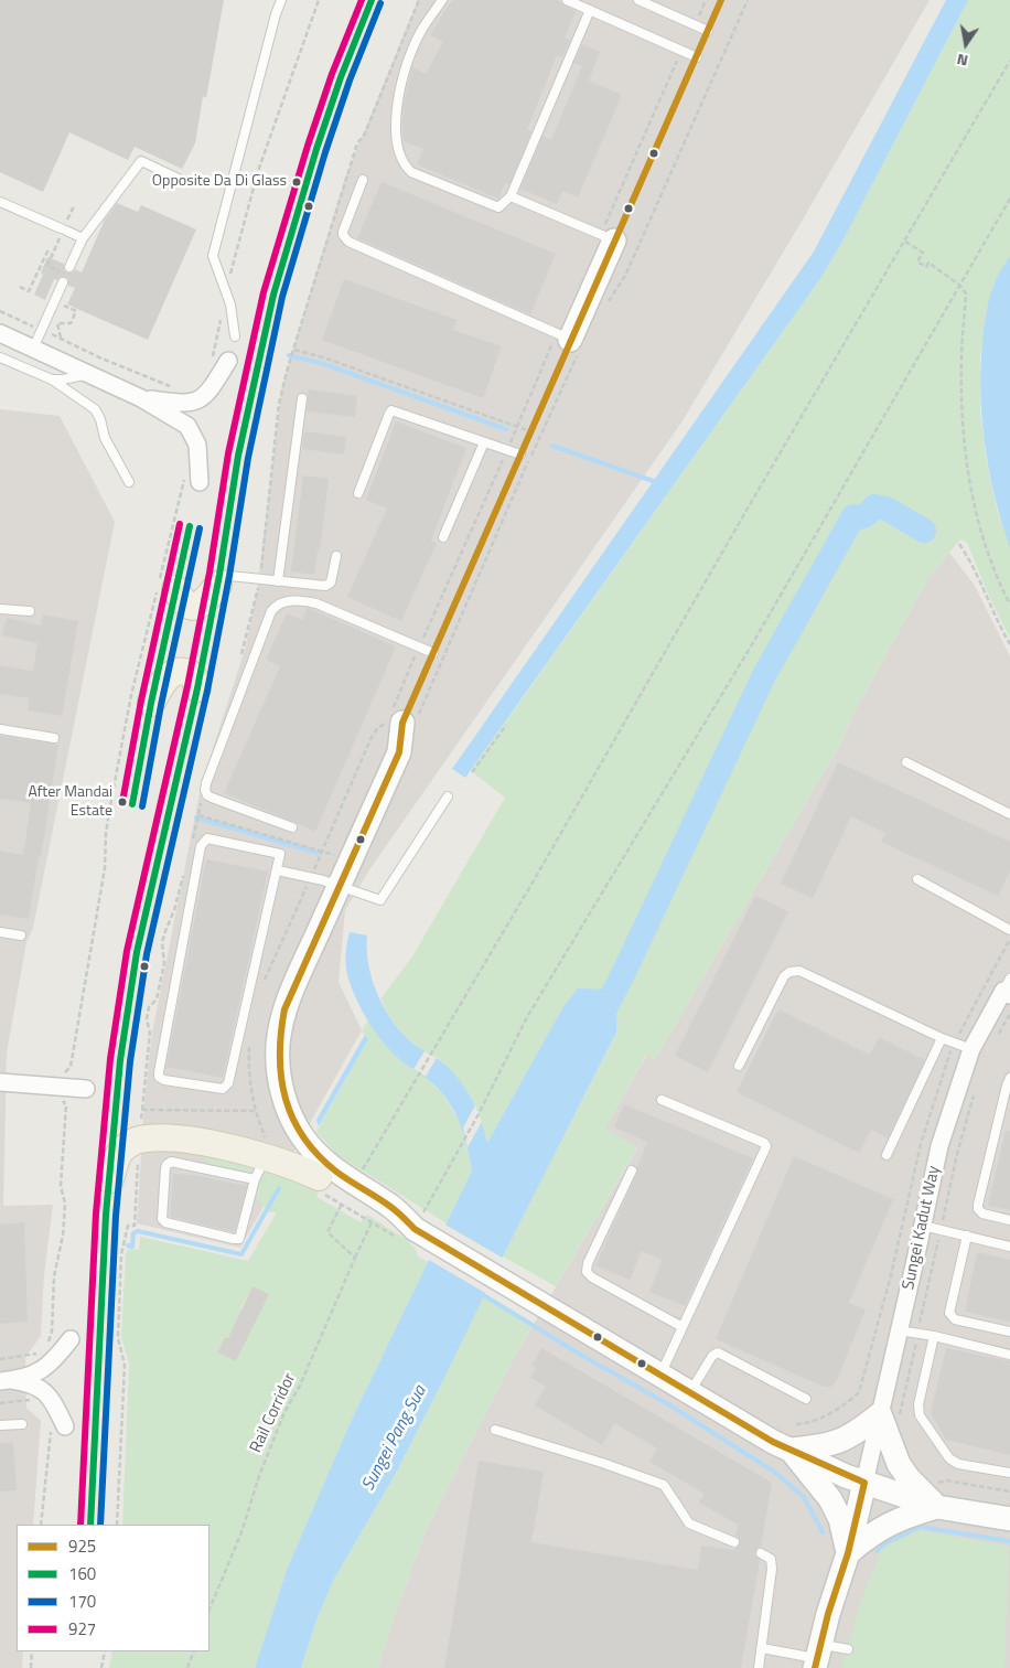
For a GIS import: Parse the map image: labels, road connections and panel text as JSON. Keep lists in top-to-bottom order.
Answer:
{
  "streets": {
    "street": ["Sungei Kadut Way"],
    "path": ["Rail Corridor"]
  },
  "water": ["Sungei Pang Sua"],
  "places": ["Opposite Da Di Glass", "After Mandai Estate"],
  "lines": [
    "transit line 925",
    "transit line 160",
    "transit line 927",
    "transit line 170"
  ],
  "legend": [
    "925",
    "160",
    "170",
    "927"
  ],
  "north": "bottom"
}
